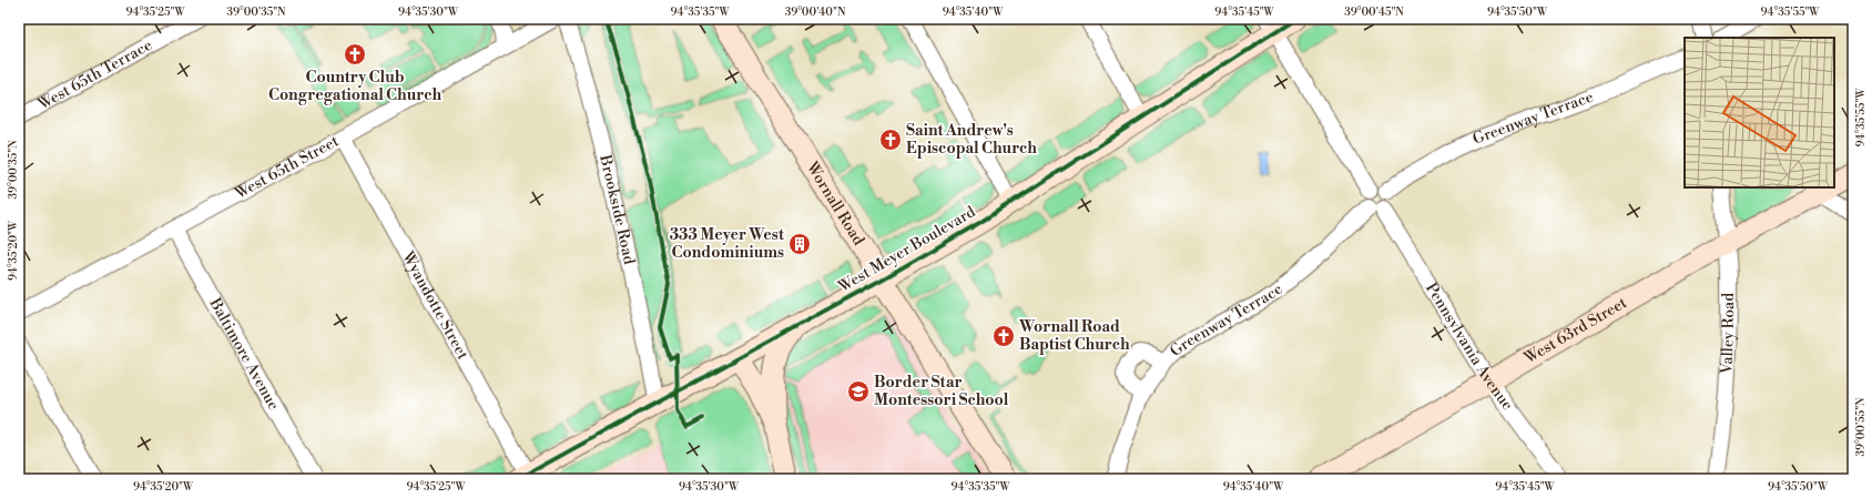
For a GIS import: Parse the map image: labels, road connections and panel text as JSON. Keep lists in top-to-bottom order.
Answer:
{
  "streets": {
    "main road": ["Wornall Road", "West Meyer Boulevard", "West 63rd Street"],
    "street": [
      "West 65th Terrace",
      "Greenway Terrace",
      "West 65th Street",
      "Brookside Road",
      "Wyandotte Street",
      "Valley Road",
      "Pennsylvania Avenue",
      "Baltimore Avenue"
    ]
  },
  "crossings": [
    ["Greenway Terrace", "Pennsylvania Avenue"],
    ["West 65th Street", "Wyandotte Street"],
    ["West 65th Street", "Baltimore Avenue"],
    ["Wornall Road", "West Meyer Boulevard"],
    ["Brookside Road", "West Meyer Boulevard"],
    ["West Meyer Boulevard", "Wyandotte Street"],
    ["West 63rd Street", "Valley Road"],
    ["West 63rd Street", "Pennsylvania Avenue"]
  ],
  "places": {
    "church": ["Country Club Congregational Church", "Saint Andrew's Episcopal Church", "Wornall Road Baptist Church"],
    "building": ["333 Meyer West Condominiums"],
    "school or university": ["Border Star Montessori School"]
  },
  "coordinates": [
    "94°35'25\"W",
    "39°00'35\"N",
    "94°35'30\"W",
    "94°35'35\"W",
    "39°00'40\"N",
    "94°35'40\"W",
    "94°35'45\"W",
    "39°00'45\"N",
    "94°35'50\"W",
    "94°35'55\"W",
    "94°35'20\"W",
    "39°00'55\"N"
  ]
}
